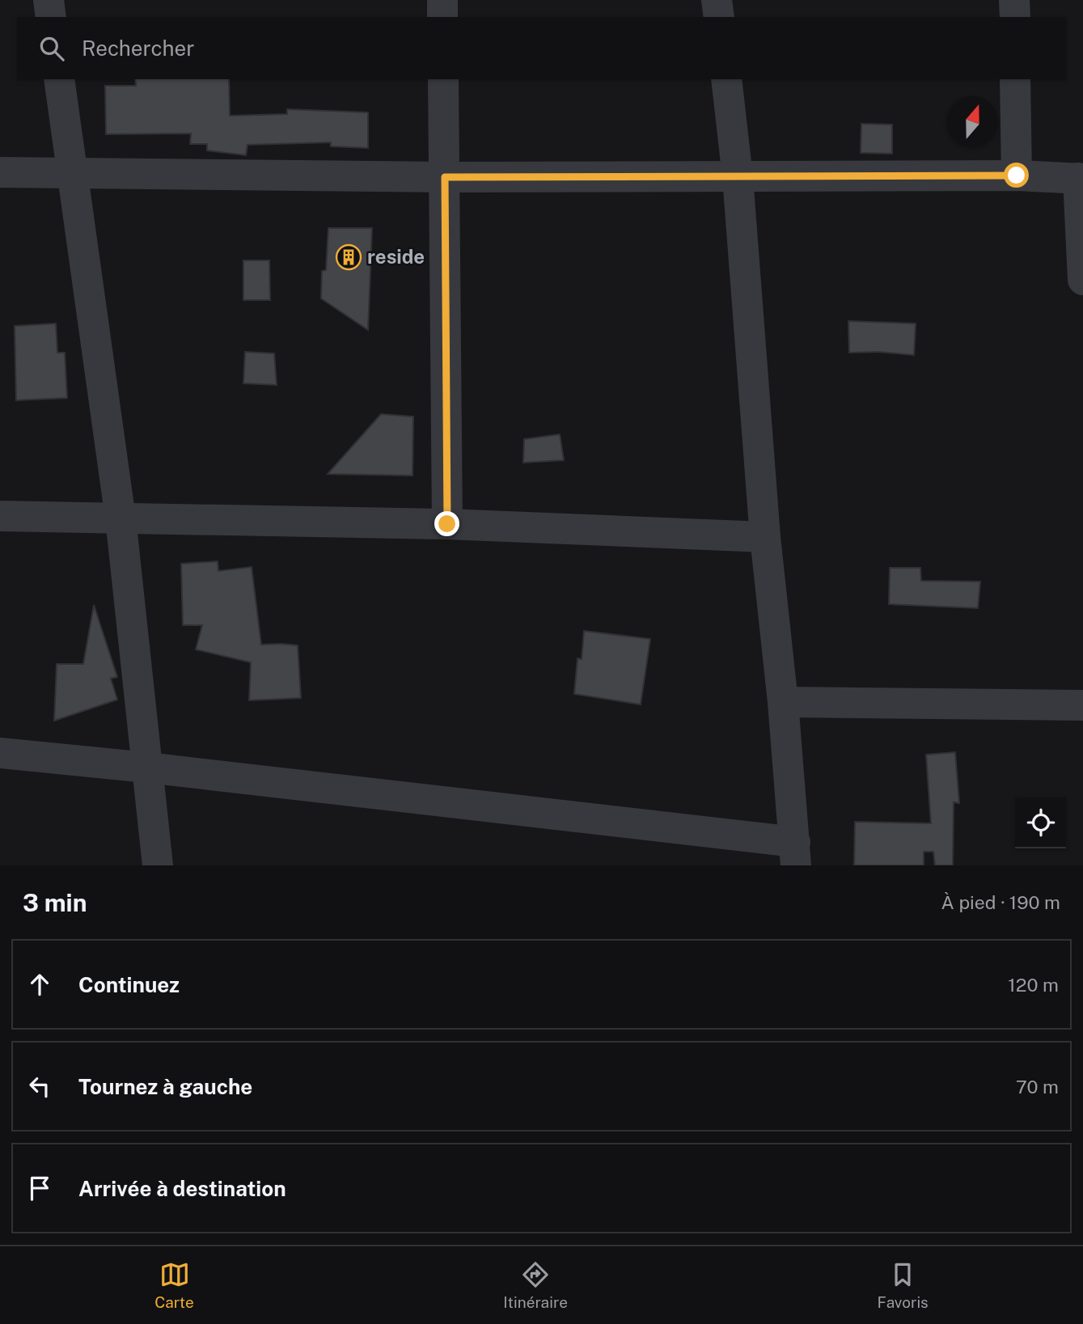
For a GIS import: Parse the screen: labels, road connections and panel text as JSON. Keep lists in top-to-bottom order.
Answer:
{
  "places": {
    "building": ["reside"]
  },
  "north": "top",
  "page": {
    "search": "Rechercher",
    "heading": ["3 min", "À pied · 190 m"],
    "list": [
      ["Continuez", "120 m"],
      ["Tournez à gauche", "70 m"],
      "Arrivée à destination"
    ],
    "nav": ["Carte", "Itinéraire", "Favoris"]
  }
}
